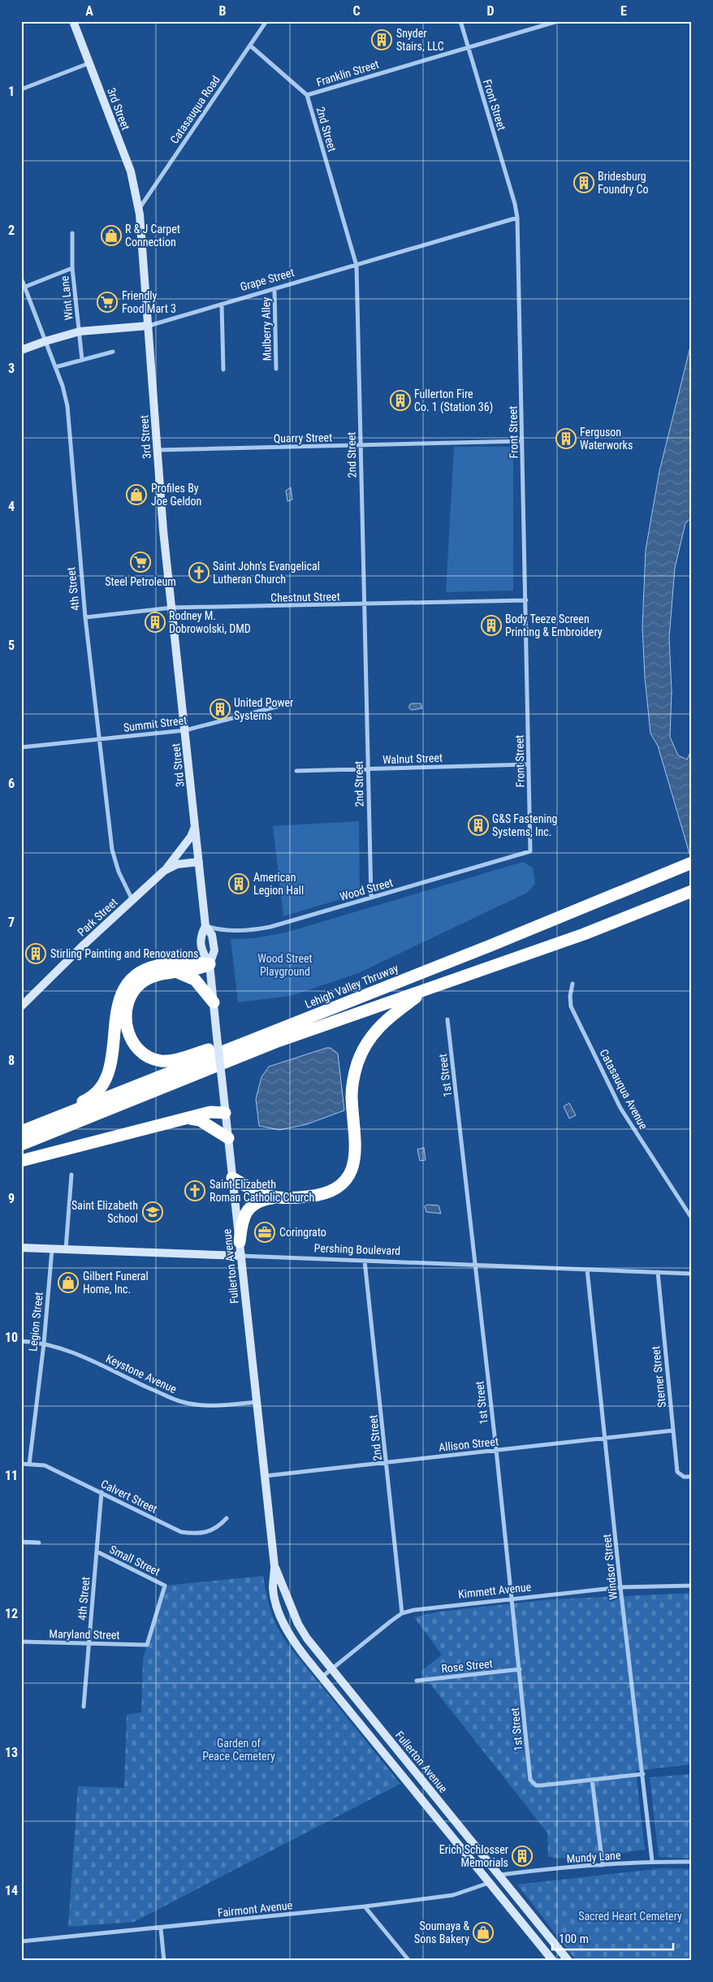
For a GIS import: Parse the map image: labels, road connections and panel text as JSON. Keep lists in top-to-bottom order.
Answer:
{
  "streets": {
    "highway": ["Lehigh Valley Thruway"],
    "main road": [
      "3rd Street",
      "Grape Street",
      "Park Street",
      "Pershing Boulevard",
      "Fullerton Avenue"
    ],
    "street": [
      "Franklin Street",
      "Front Street",
      "Catasauqua Road",
      "2nd Street",
      "Wint Lane",
      "Mulberry Alley",
      "Quarry Street",
      "4th Street",
      "Chestnut Street",
      "Summit Street",
      "Walnut Street",
      "Wood Street",
      "1st Street",
      "Catasauqua Avenue",
      "Legion Street",
      "Keystone Avenue",
      "Sterner Street",
      "Allison Street",
      "Calvert Street",
      "Small Street",
      "Windsor Street",
      "Kimmett Avenue",
      "Maryland Street",
      "Rose Street",
      "Mundy Lane",
      "Fairmont Avenue"
    ]
  },
  "crossings": [
    ["Franklin Street", "Front Street"],
    ["Franklin Street", "2nd Street"],
    ["Front Street", "Grape Street"],
    ["Front Street", "Quarry Street"],
    ["Front Street", "Chestnut Street"],
    ["Front Street", "Walnut Street"],
    ["Front Street", "Wood Street"],
    ["3rd Street", "Catasauqua Road"],
    ["3rd Street", "Grape Street"],
    ["3rd Street", "Quarry Street"],
    ["3rd Street", "Chestnut Street"],
    ["3rd Street", "Summit Street"],
    ["3rd Street", "Park Street"],
    ["3rd Street", "Fullerton Avenue"],
    ["Catasauqua Road", "2nd Street"],
    ["2nd Street", "Grape Street"],
    ["2nd Street", "Quarry Street"],
    ["2nd Street", "Chestnut Street"],
    ["2nd Street", "Walnut Street"],
    ["2nd Street", "Wood Street"],
    ["2nd Street", "Pershing Boulevard"],
    ["2nd Street", "Allison Street"],
    ["2nd Street", "Kimmett Avenue"],
    ["Grape Street", "Wint Lane"],
    ["Grape Street", "Mulberry Alley"],
    ["Grape Street", "4th Street"],
    ["4th Street", "Chestnut Street"],
    ["4th Street", "Summit Street"],
    ["4th Street", "Park Street"],
    ["4th Street", "Calvert Street"],
    ["4th Street", "Small Street"],
    ["4th Street", "Maryland Street"],
    ["Wood Street", "Fullerton Avenue"],
    ["Park Street", "Fullerton Avenue"],
    ["1st Street", "Pershing Boulevard"],
    ["1st Street", "Allison Street"],
    ["1st Street", "Kimmett Avenue"],
    ["1st Street", "Rose Street"],
    ["Pershing Boulevard", "Fullerton Avenue"],
    ["Pershing Boulevard", "Legion Street"],
    ["Pershing Boulevard", "Sterner Street"],
    ["Pershing Boulevard", "Windsor Street"],
    ["Fullerton Avenue", "Keystone Avenue"],
    ["Fullerton Avenue", "Allison Street"],
    ["Fullerton Avenue", "Kimmett Avenue"],
    ["Fullerton Avenue", "Mundy Lane"],
    ["Fullerton Avenue", "Fairmont Avenue"],
    ["Legion Street", "Keystone Avenue"],
    ["Legion Street", "Calvert Street"],
    ["Sterner Street", "Allison Street"],
    ["Allison Street", "Windsor Street"],
    ["Small Street", "Maryland Street"],
    ["Windsor Street", "Kimmett Avenue"],
    ["Windsor Street", "Mundy Lane"]
  ],
  "parks": ["Wood Street Playground", "Garden of Peace Cemetery", "Sacred Heart Cemetery"],
  "places": {
    "building": [
      "Snyder Stairs, LLC",
      "Bridesburg Foundry Co",
      "Fullerton Fire Co. 1 (Station 36)",
      "Ferguson Waterworks",
      "Rodney M. Dobrowolski, DMD",
      "Body Teeze Screen Printing & Embroidery",
      "United Power Systems",
      "G&S Fastening Systems, Inc.",
      "American Legion Hall",
      "Stirling Painting and Renovations",
      "Erich Schlosser Memorials"
    ],
    "shop": [
      "R & J Carpet Connection",
      "Profiles By Joe Geldon",
      "Gilbert Funeral Home, Inc.",
      "Soumaya & Sons Bakery"
    ],
    "supermarket": ["Friendly Food Mart 3", "Steel Petroleum"],
    "church": ["Saint John's Evangelical Lutheran Church", "Saint Elizabeth Roman Catholic Church"],
    "school or university": ["Saint Elizabeth School"],
    "office": ["Coringrato"]
  },
  "scale_bar": "100 m",
  "grid": {
    "columns": [
      "A",
      "B",
      "C",
      "D",
      "E"
    ],
    "rows": [
      "1",
      "2",
      "3",
      "4",
      "5",
      "6",
      "7",
      "8",
      "9",
      "10",
      "11",
      "12",
      "13",
      "14"
    ]
  }
}
